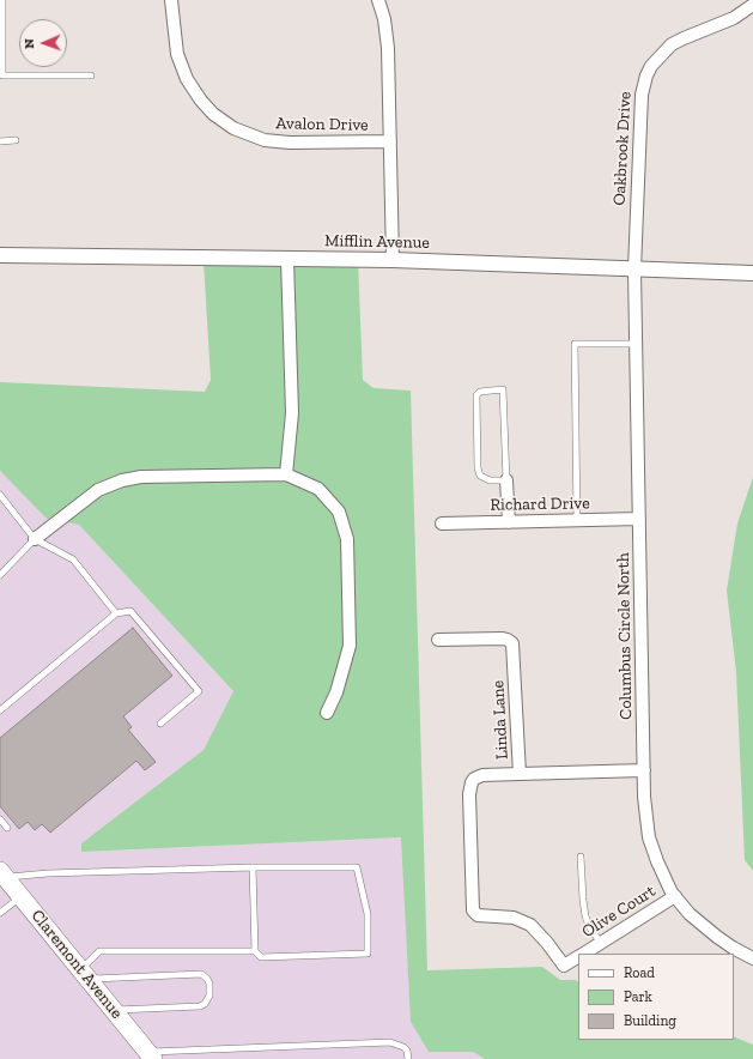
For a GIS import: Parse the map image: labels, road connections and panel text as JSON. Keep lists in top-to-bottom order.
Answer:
{
  "streets": {
    "main road": ["Claremont Avenue"],
    "street": [
      "Avalon Drive",
      "Oakbrook Drive",
      "Mifflin Avenue",
      "Richard Drive",
      "Columbus Circle North",
      "Linda Lane",
      "Olive Court"
    ]
  },
  "crossings": [
    ["Oakbrook Drive", "Mifflin Avenue"],
    ["Oakbrook Drive", "Columbus Circle North"],
    ["Mifflin Avenue", "Columbus Circle North"],
    ["Richard Drive", "Columbus Circle North"],
    ["Columbus Circle North", "Linda Lane"],
    ["Columbus Circle North", "Olive Court"],
    ["Linda Lane", "Olive Court"]
  ],
  "legend": ["Road", "Park", "Building"],
  "north": "left"
}
